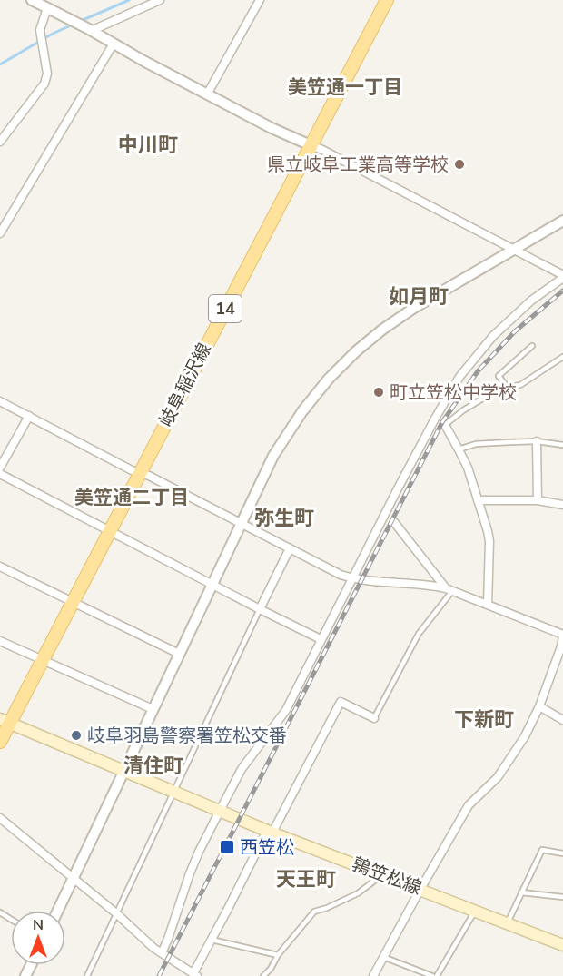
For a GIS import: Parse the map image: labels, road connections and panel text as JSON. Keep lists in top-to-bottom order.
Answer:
{
  "streets": {
    "main road": ["14", "岐阜稲沢線", "鶉笠松線"]
  },
  "crossings": [
    ["岐阜稲沢線", "鶉笠松線"]
  ],
  "districts": [
    "美笠通一丁目",
    "中川町",
    "如月町",
    "美笠通二丁目",
    "弥生町",
    "下新町",
    "清住町",
    "天王町"
  ],
  "places": {
    "other": ["県立岐阜工業高等学校", "町立笠松中学校", "岐阜羽島警察署笠松交番"],
    "transit": ["西笠松"]
  },
  "north": "top"
}
